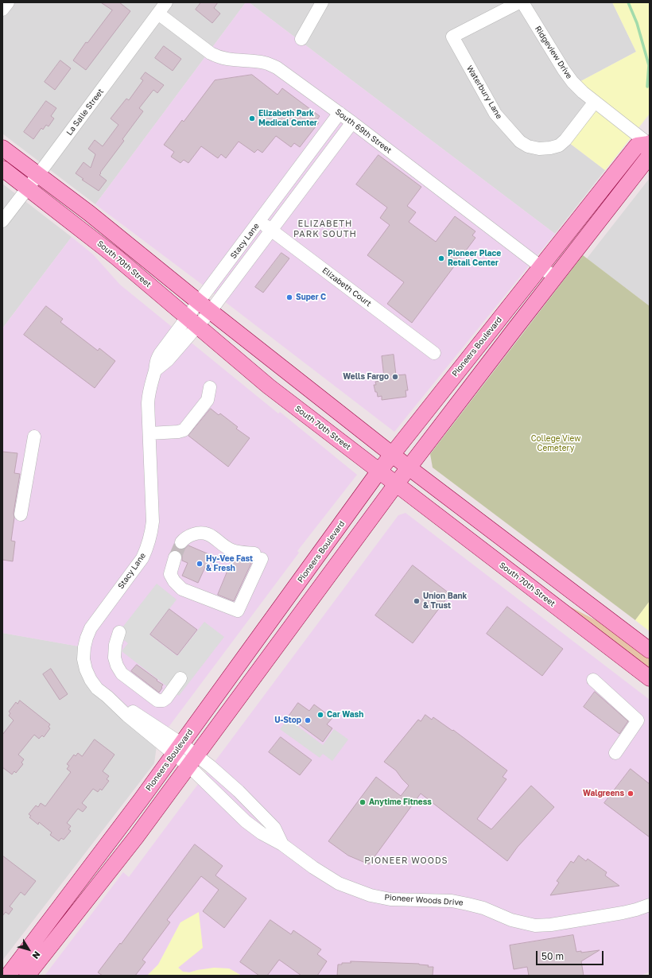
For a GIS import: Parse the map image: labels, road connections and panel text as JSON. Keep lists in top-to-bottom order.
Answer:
{
  "streets": {
    "main road": ["South 70th Street", "Pioneers Boulevard"],
    "street": [
      "Ridgeview Drive",
      "Waterbury Lane",
      "La Salle Street",
      "South 69th Street",
      "Stacy Lane",
      "Elizabeth Court",
      "Pioneer Woods Drive"
    ]
  },
  "crossings": [
    ["Ridgeview Drive", "Waterbury Lane"],
    ["Ridgeview Drive", "Pioneers Boulevard"],
    ["La Salle Street", "South 69th Street"],
    ["La Salle Street", "South 70th Street"],
    ["South 69th Street", "Stacy Lane"],
    ["South 69th Street", "Pioneers Boulevard"],
    ["Stacy Lane", "South 70th Street"],
    ["Stacy Lane", "Elizabeth Court"],
    ["Stacy Lane", "Pioneers Boulevard"],
    ["Stacy Lane", "Pioneer Woods Drive"],
    ["South 70th Street", "Pioneers Boulevard"]
  ],
  "districts": ["ELIZABETH PARK SOUTH", "PIONEER WOODS"],
  "parks": ["College View Cemetery"],
  "places": [
    "Elizabeth Park Medical Center",
    "Pioneer Place Retail Center",
    "Super C",
    "Wells Fargo",
    "Hy-Vee Fast & Fresh",
    "Union Bank & Trust",
    "Car Wash",
    "U-Stop",
    "Walgreens",
    "Anytime Fitness"
  ],
  "scale_bar": "50 m",
  "north": "bottom right"
}
